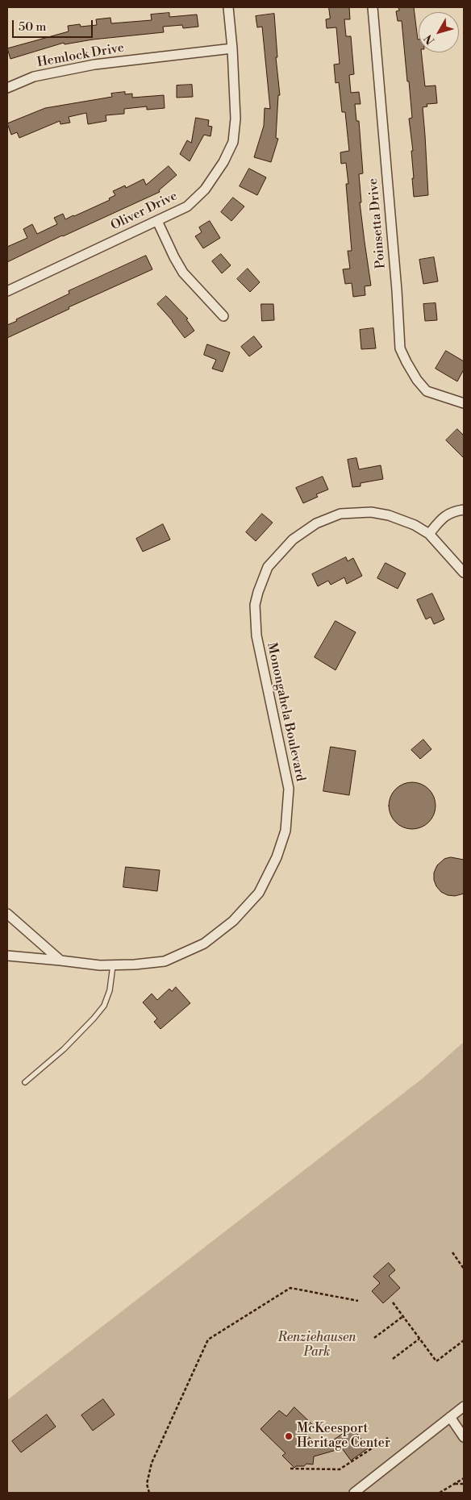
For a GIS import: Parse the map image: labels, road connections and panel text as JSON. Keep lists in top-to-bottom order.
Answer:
{
  "streets": {
    "street": [
      "Hemlock Drive",
      "Oliver Drive",
      "Poinsetta Drive",
      "Monongahela Boulevard"
    ]
  },
  "crossings": [
    ["Hemlock Drive", "Oliver Drive"]
  ],
  "parks": ["Renziehausen Park"],
  "places": ["McKeesport Heritage Center"],
  "scale_bar": "50 m",
  "north": "bottom left"
}
